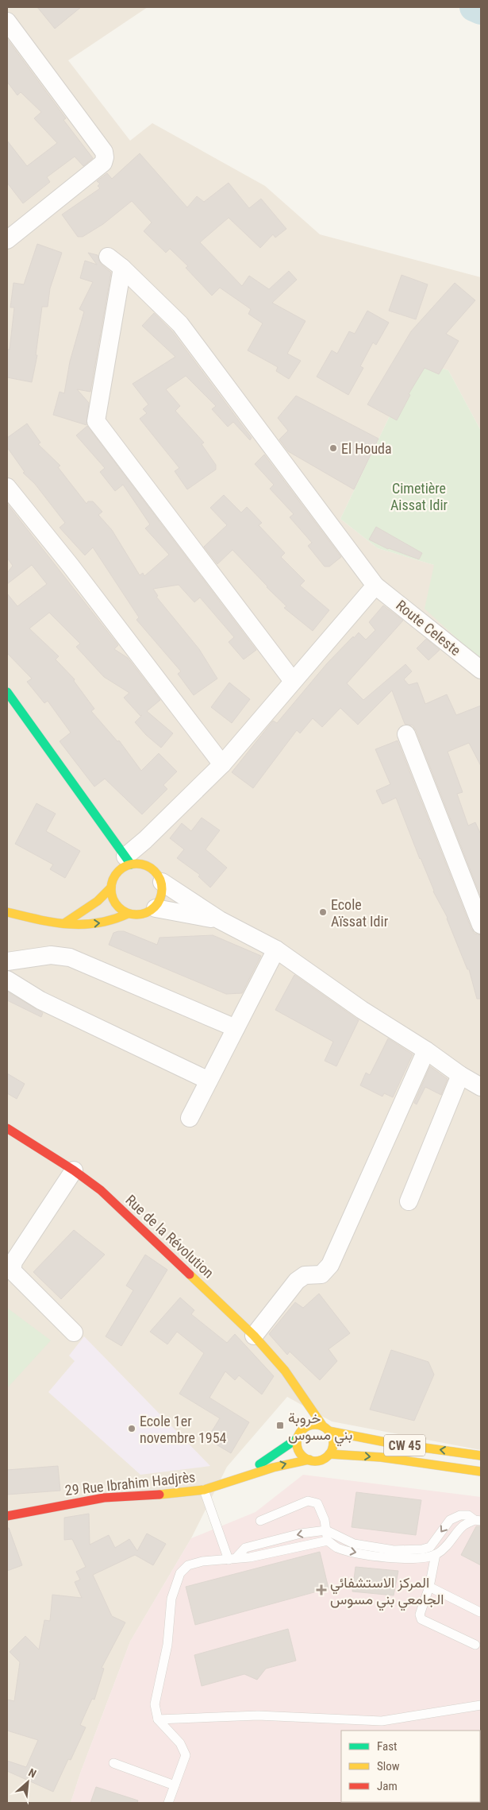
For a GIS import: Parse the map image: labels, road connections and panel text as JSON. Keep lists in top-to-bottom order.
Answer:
{
  "streets": {
    "main road": ["Rue de la Révolution", "CW 45", "29 Rue Ibrahim Hadjrès"],
    "street": ["Route Celeste"]
  },
  "crossings": [
    ["Rue de la Révolution", "CW 45"],
    ["Rue de la Révolution", "29 Rue Ibrahim Hadjrès"],
    ["CW 45", "29 Rue Ibrahim Hadjrès"]
  ],
  "parks": ["Cimetière Aissat Idir"],
  "places": {
    "other": ["El Houda", "Ecole Aïssat Idir", "Ecole 1er novembre 1954"],
    "transit": ["خروبة بني مسوس"],
    "health": ["المركز الاستشفائي الجامعي بني مسوس"]
  },
  "legend": ["Fast", "Slow", "Jam"],
  "north": "top right"
}
